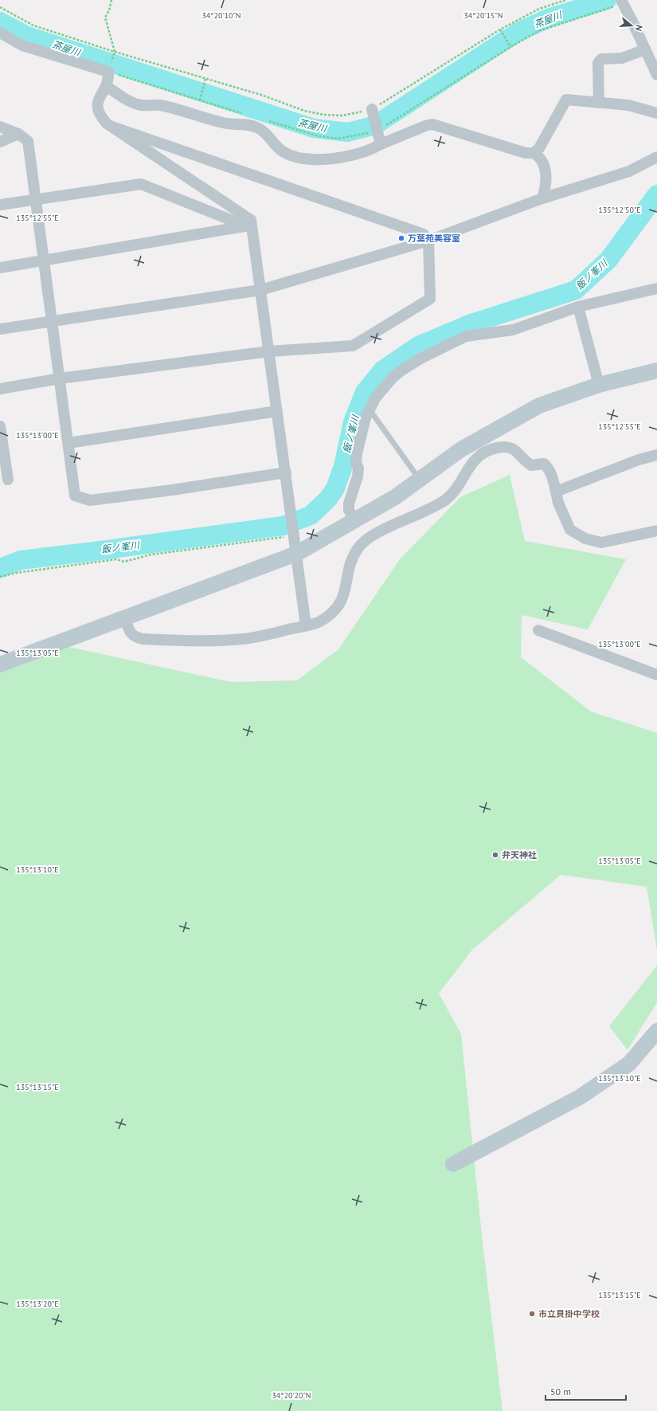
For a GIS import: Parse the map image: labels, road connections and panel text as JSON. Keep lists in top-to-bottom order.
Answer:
{
  "water": ["茶屋川", "飯ノ峯川"],
  "places": ["万葉苑美容室", "弁天神社", "市立貝掛中学校"],
  "scale_bar": "50 m",
  "north": "right",
  "coordinates": [
    "34°20'10\"N",
    "34°20'15\"N",
    "135°12'50\"E",
    "135°12'55\"E",
    "135°13'00\"E",
    "135°13'05\"E",
    "135°13'10\"E",
    "135°13'15\"E",
    "135°13'20\"E",
    "34°20'20\"N"
  ]
}
